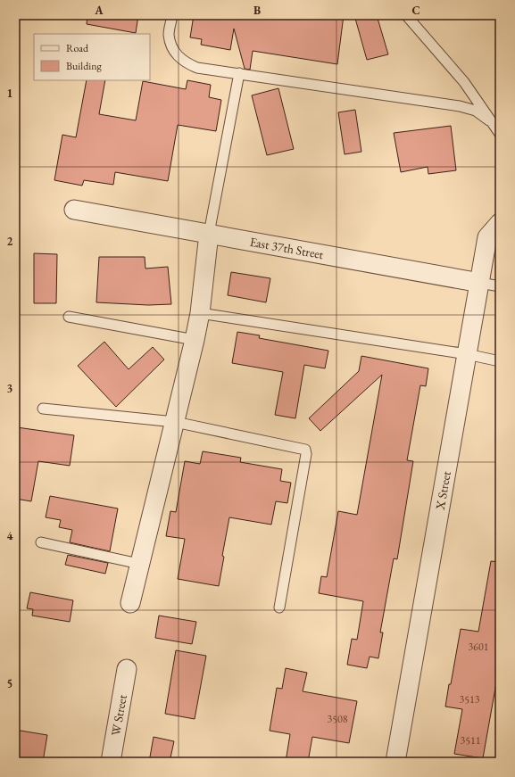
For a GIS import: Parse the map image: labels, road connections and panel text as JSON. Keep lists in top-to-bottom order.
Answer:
{
  "streets": {
    "street": ["East 37th Street", "X Street", "W Street"]
  },
  "crossings": [
    ["East 37th Street", "X Street"]
  ],
  "house_numbers": [
    "3601",
    "3513",
    "3508",
    "3511"
  ],
  "legend": ["Road", "Building"],
  "grid": {
    "columns": ["A", "B", "C"],
    "rows": [
      "1",
      "2",
      "3",
      "4",
      "5"
    ]
  }
}
